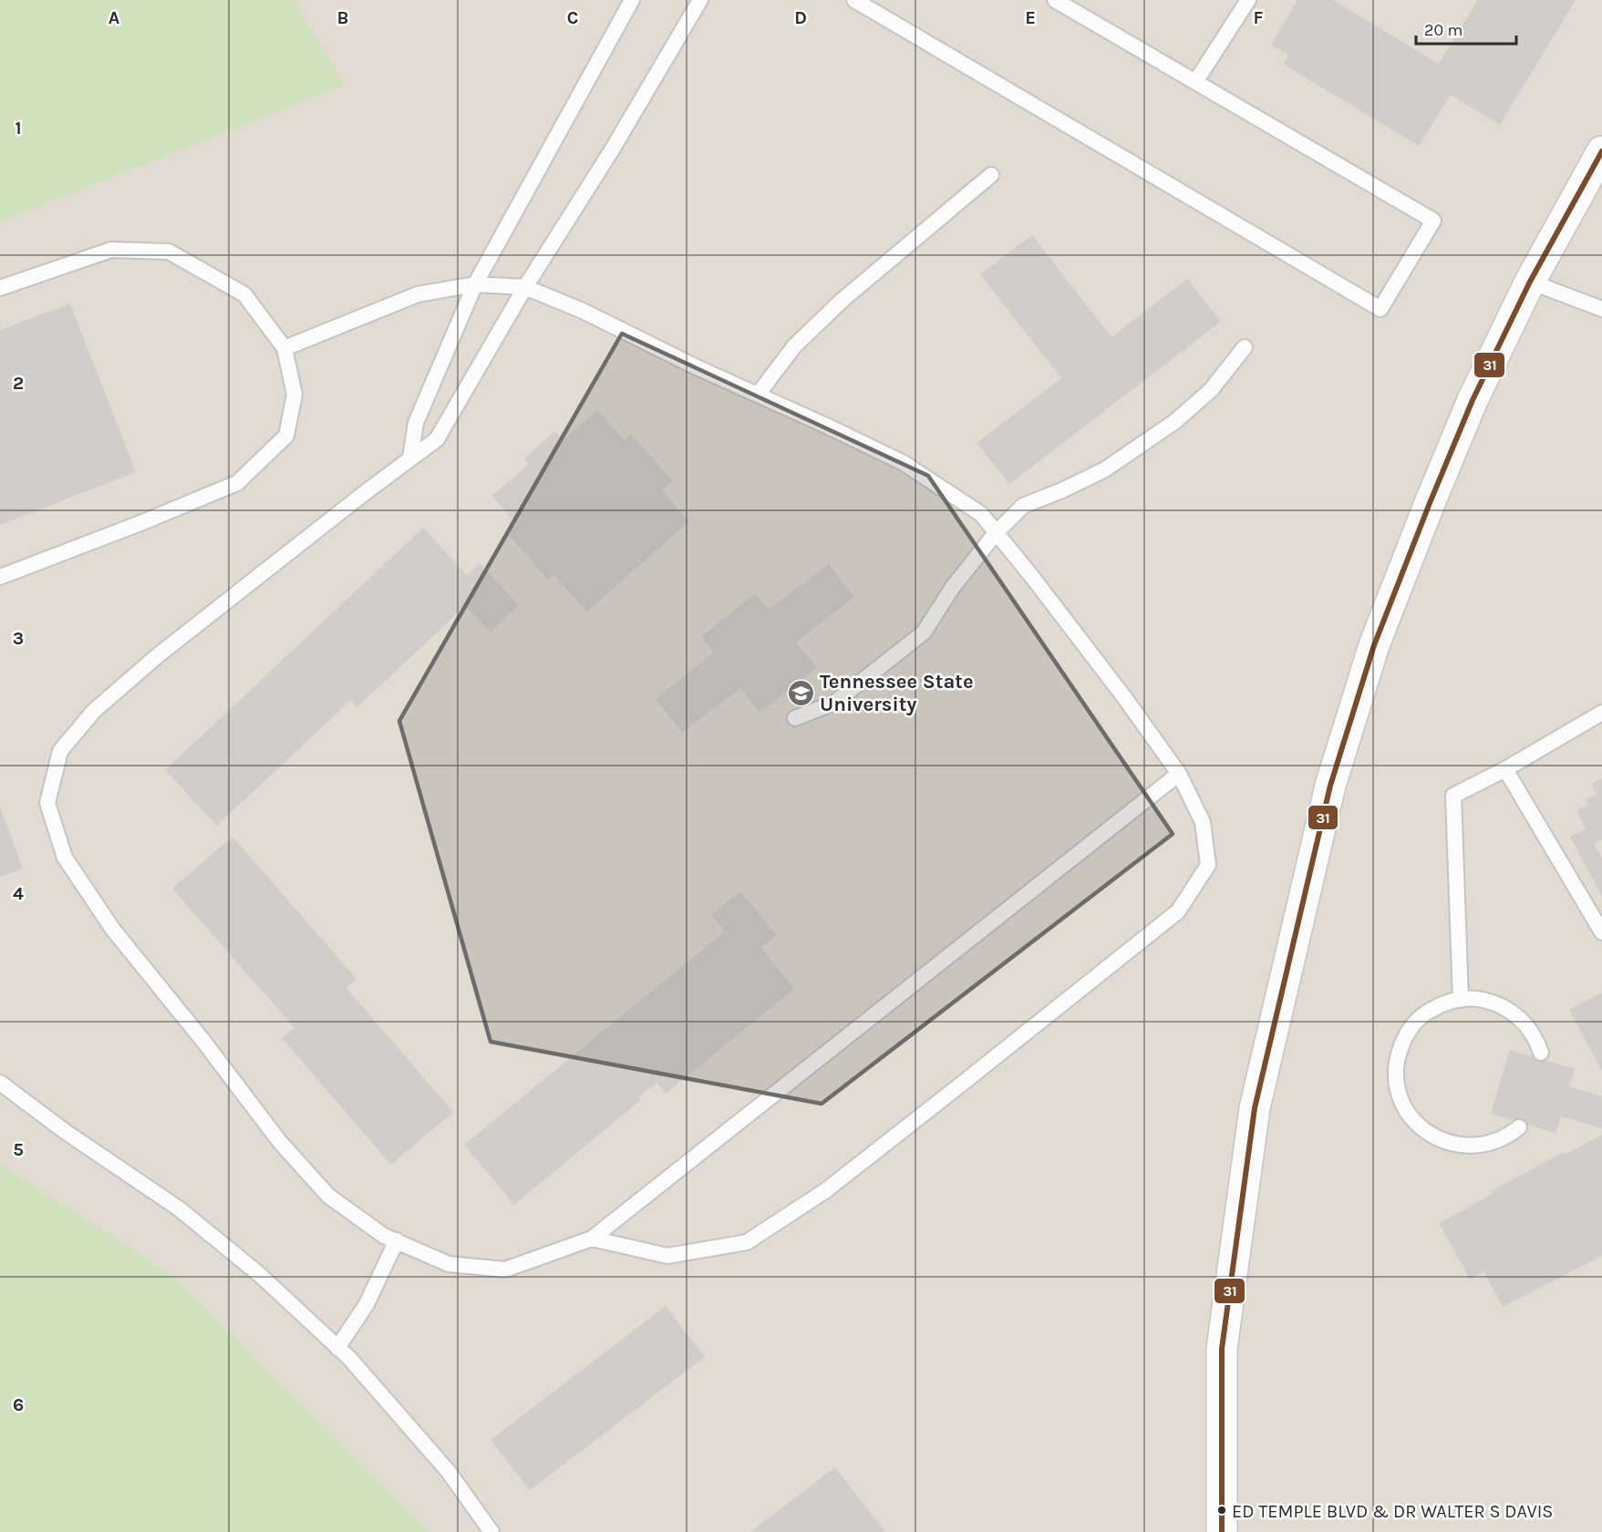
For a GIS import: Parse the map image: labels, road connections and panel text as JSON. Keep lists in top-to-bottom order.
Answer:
{
  "places": {
    "school or university": ["Tennessee State University"],
    "other": ["ED TEMPLE BLVD & DR WALTER S DAVIS"]
  },
  "lines": ["transit line 31"],
  "scale_bar": "20 m",
  "grid": {
    "columns": [
      "A",
      "B",
      "C",
      "D",
      "E",
      "F"
    ],
    "rows": [
      "1",
      "2",
      "3",
      "4",
      "5",
      "6"
    ]
  }
}
